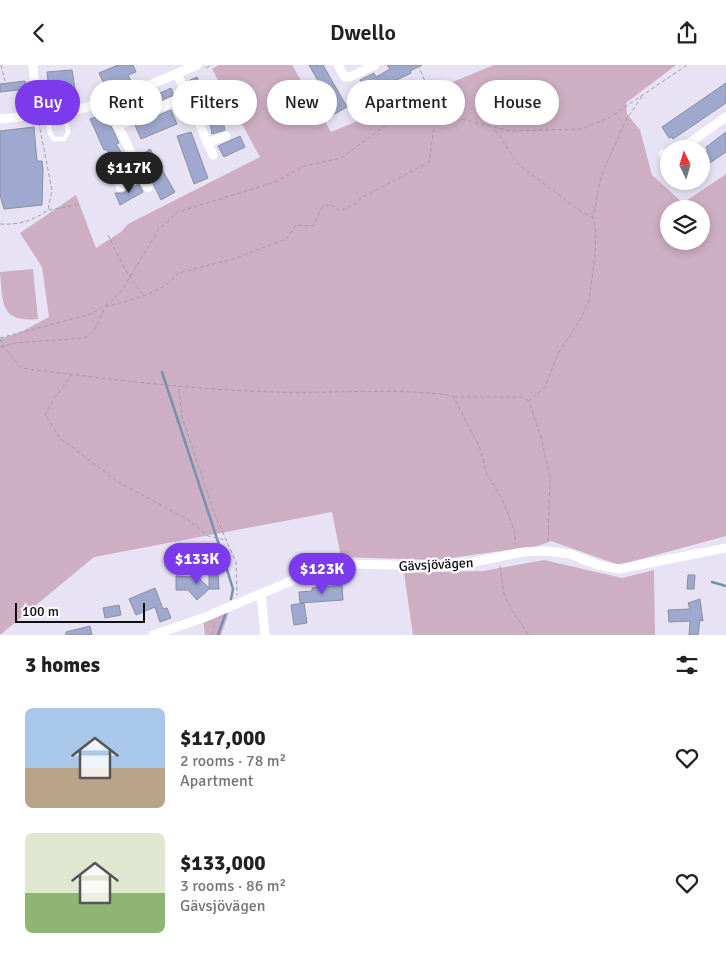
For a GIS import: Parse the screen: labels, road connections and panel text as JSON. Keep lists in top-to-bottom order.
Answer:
{
  "streets": {
    "street": ["Gävsjövägen"]
  },
  "scale_bar": "100 m",
  "north": "top",
  "page": {
    "header": "Dwello",
    "chip": [
      "Buy",
      "Rent",
      "Filters",
      "New",
      "Apartment",
      "House"
    ],
    "price": ["$117K", "$133K", "$123K"],
    "scale": "100 m",
    "heading": "3 homes",
    "list": [
      {
        "name": "$117,000",
        "note": "2 rooms · 78 m² · Apartment"
      },
      {
        "name": "$133,000",
        "note": "3 rooms · 86 m² · Gävsjövägen"
      }
    ]
  }
}
